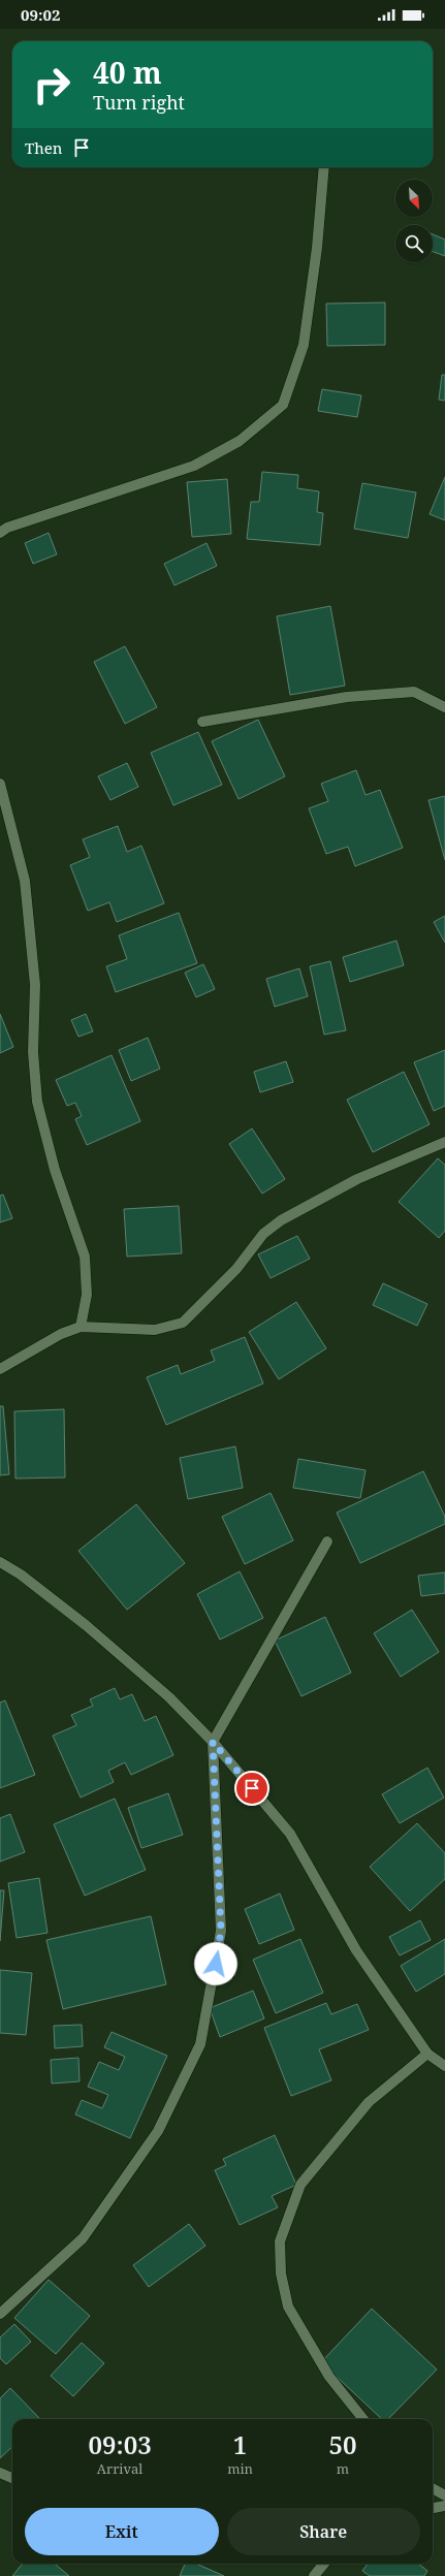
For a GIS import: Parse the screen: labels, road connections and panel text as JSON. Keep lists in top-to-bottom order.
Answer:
{
  "north": "bottom right",
  "page": {
    "status": "09:02",
    "turn": ["40 m", "Turn right"],
    "then": "Then",
    "eta": [
      "09:03",
      "Arrival",
      "1",
      "min",
      "50",
      "m"
    ],
    "buttons": ["Exit", "Share"]
  }
}
